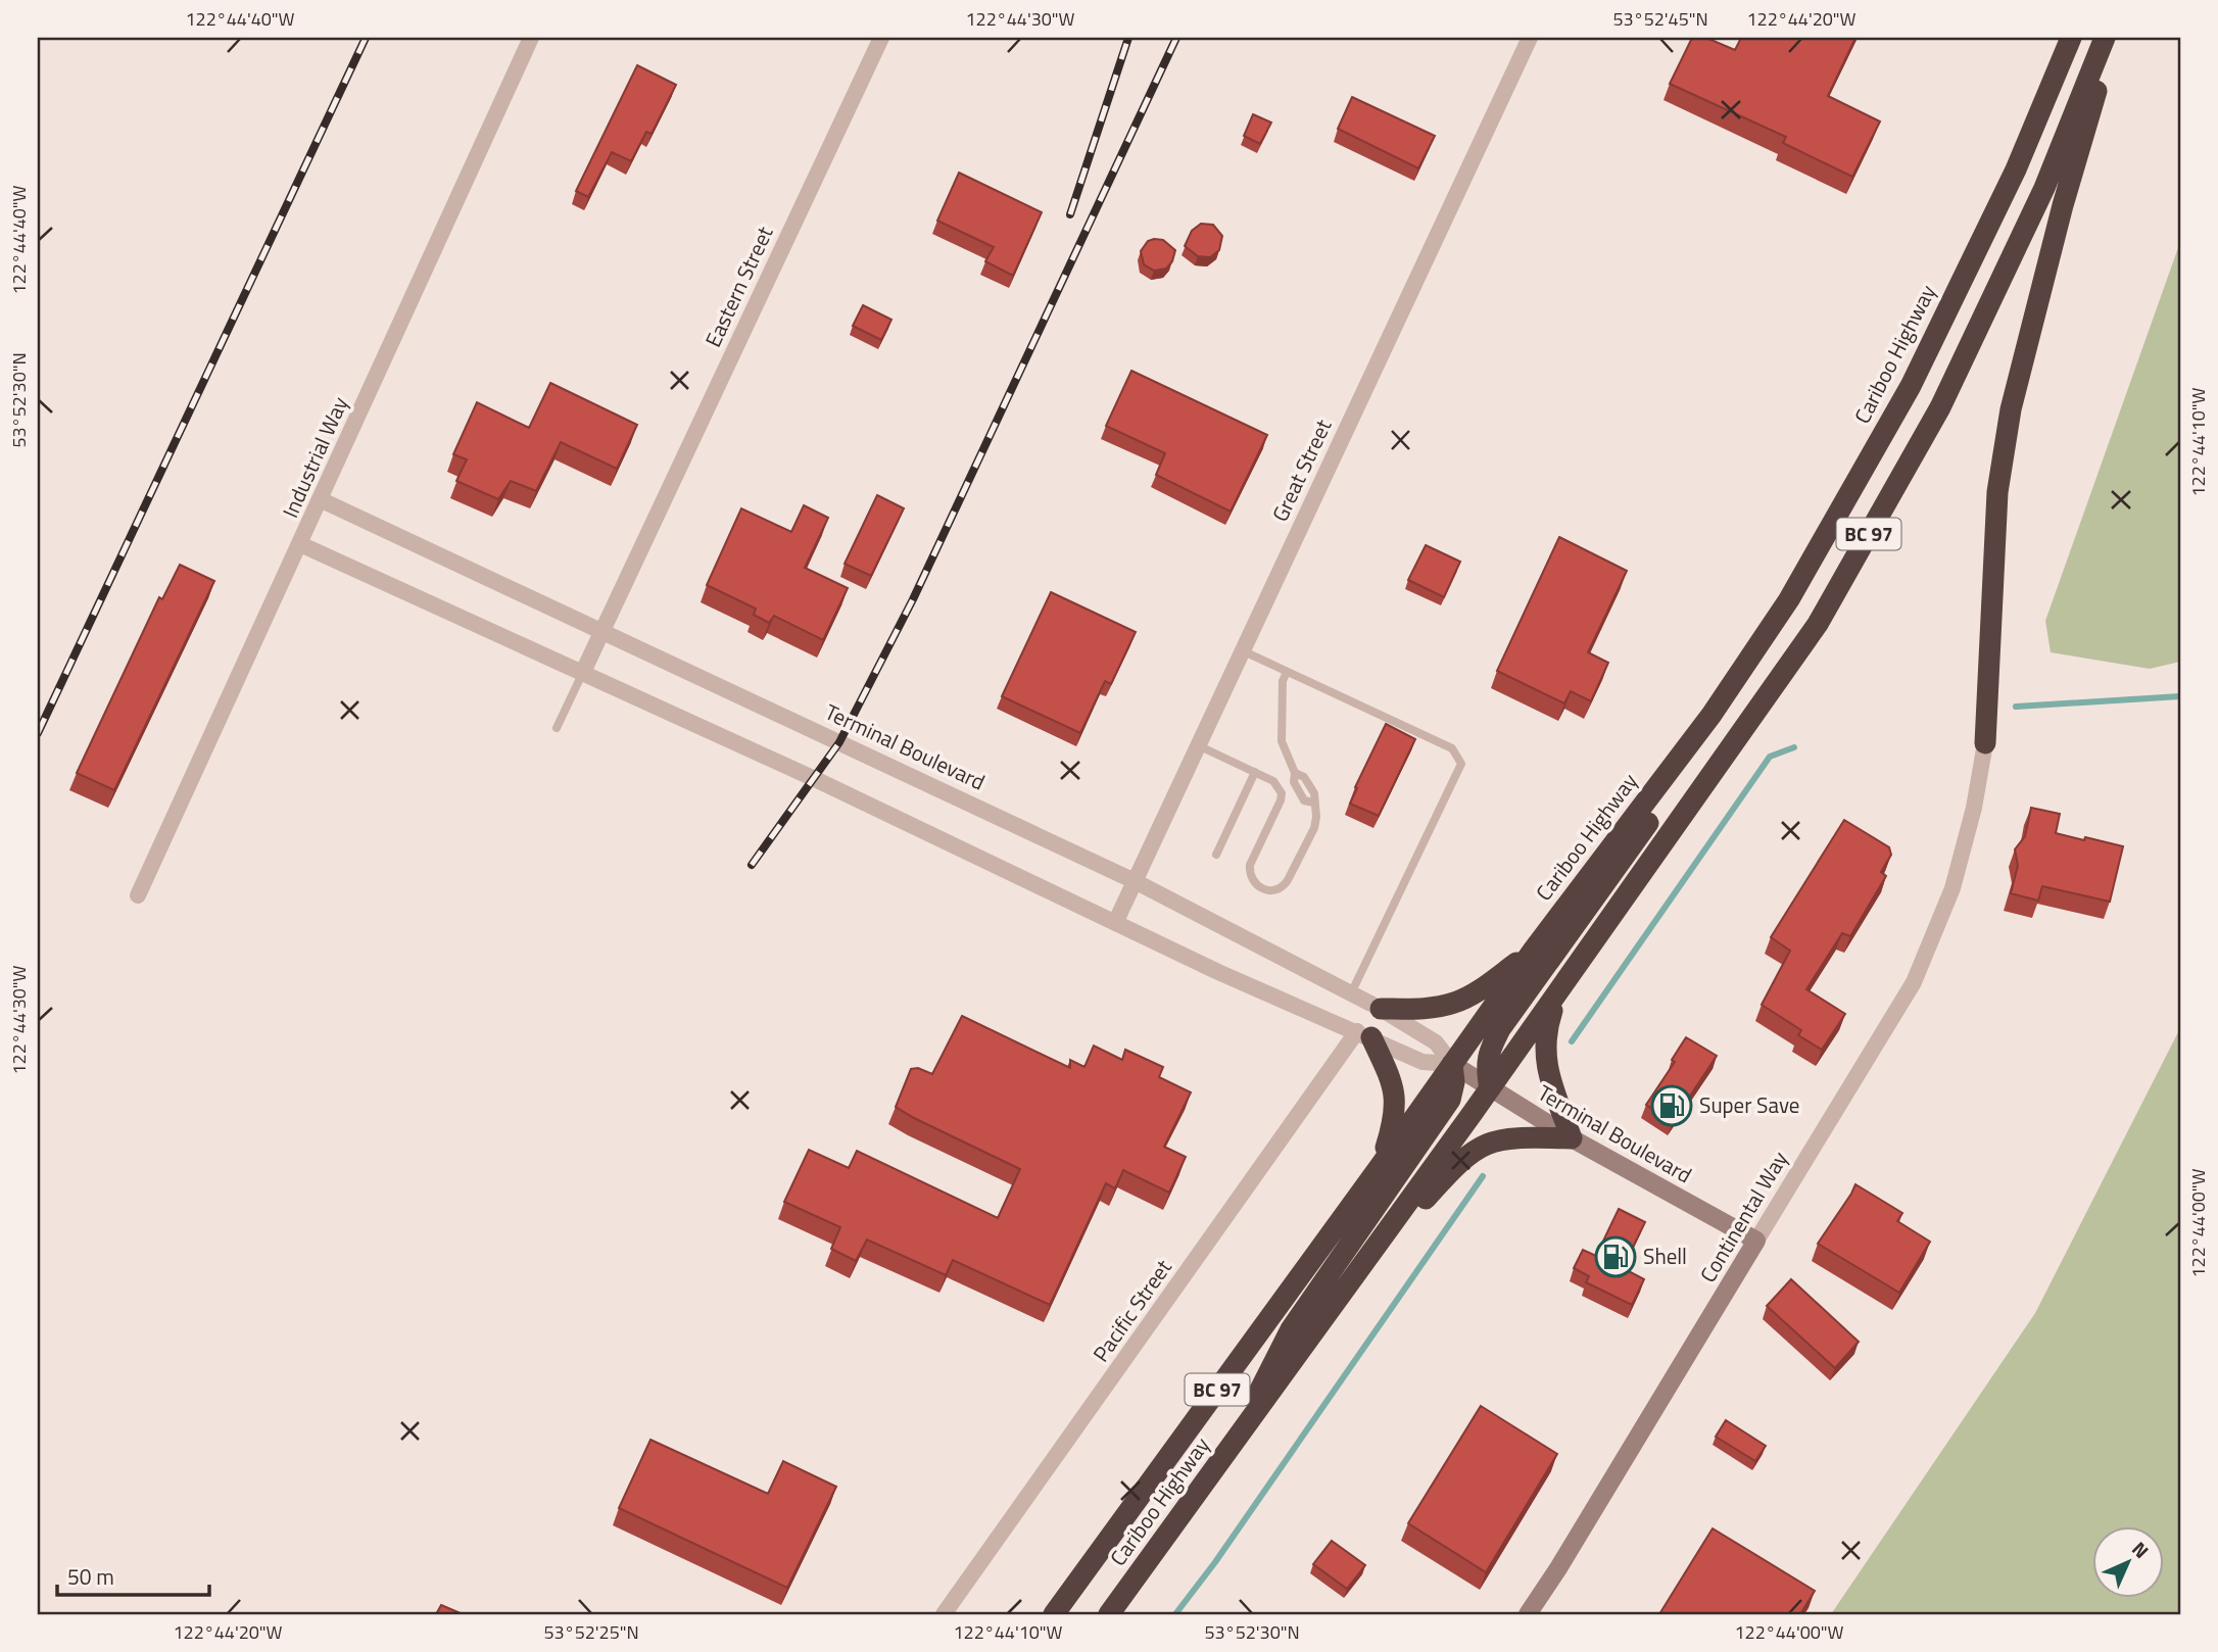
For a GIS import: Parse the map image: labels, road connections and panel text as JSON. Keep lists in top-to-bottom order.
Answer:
{
  "streets": {
    "highway": ["Cariboo Highway", "BC 97"],
    "street": [
      "Eastern Street",
      "Industrial Way",
      "Great Street",
      "Terminal Boulevard",
      "Continental Way",
      "Pacific Street"
    ]
  },
  "crossings": [
    ["Eastern Street", "Terminal Boulevard"],
    ["Cariboo Highway", "Terminal Boulevard"],
    ["Industrial Way", "Terminal Boulevard"],
    ["Great Street", "Terminal Boulevard"],
    ["Terminal Boulevard", "Continental Way"],
    ["Terminal Boulevard", "Pacific Street"]
  ],
  "places": {
    "fuel station": ["Super Save", "Shell"]
  },
  "scale_bar": "50 m",
  "north": "top right",
  "coordinates": [
    "122°44'40\"W",
    "122°44'30\"W",
    "53°52'45\"N",
    "122°44'20\"W",
    "53°52'30\"N",
    "122°44'10\"W",
    "122°44'00\"W",
    "53°52'25\"N"
  ]
}
